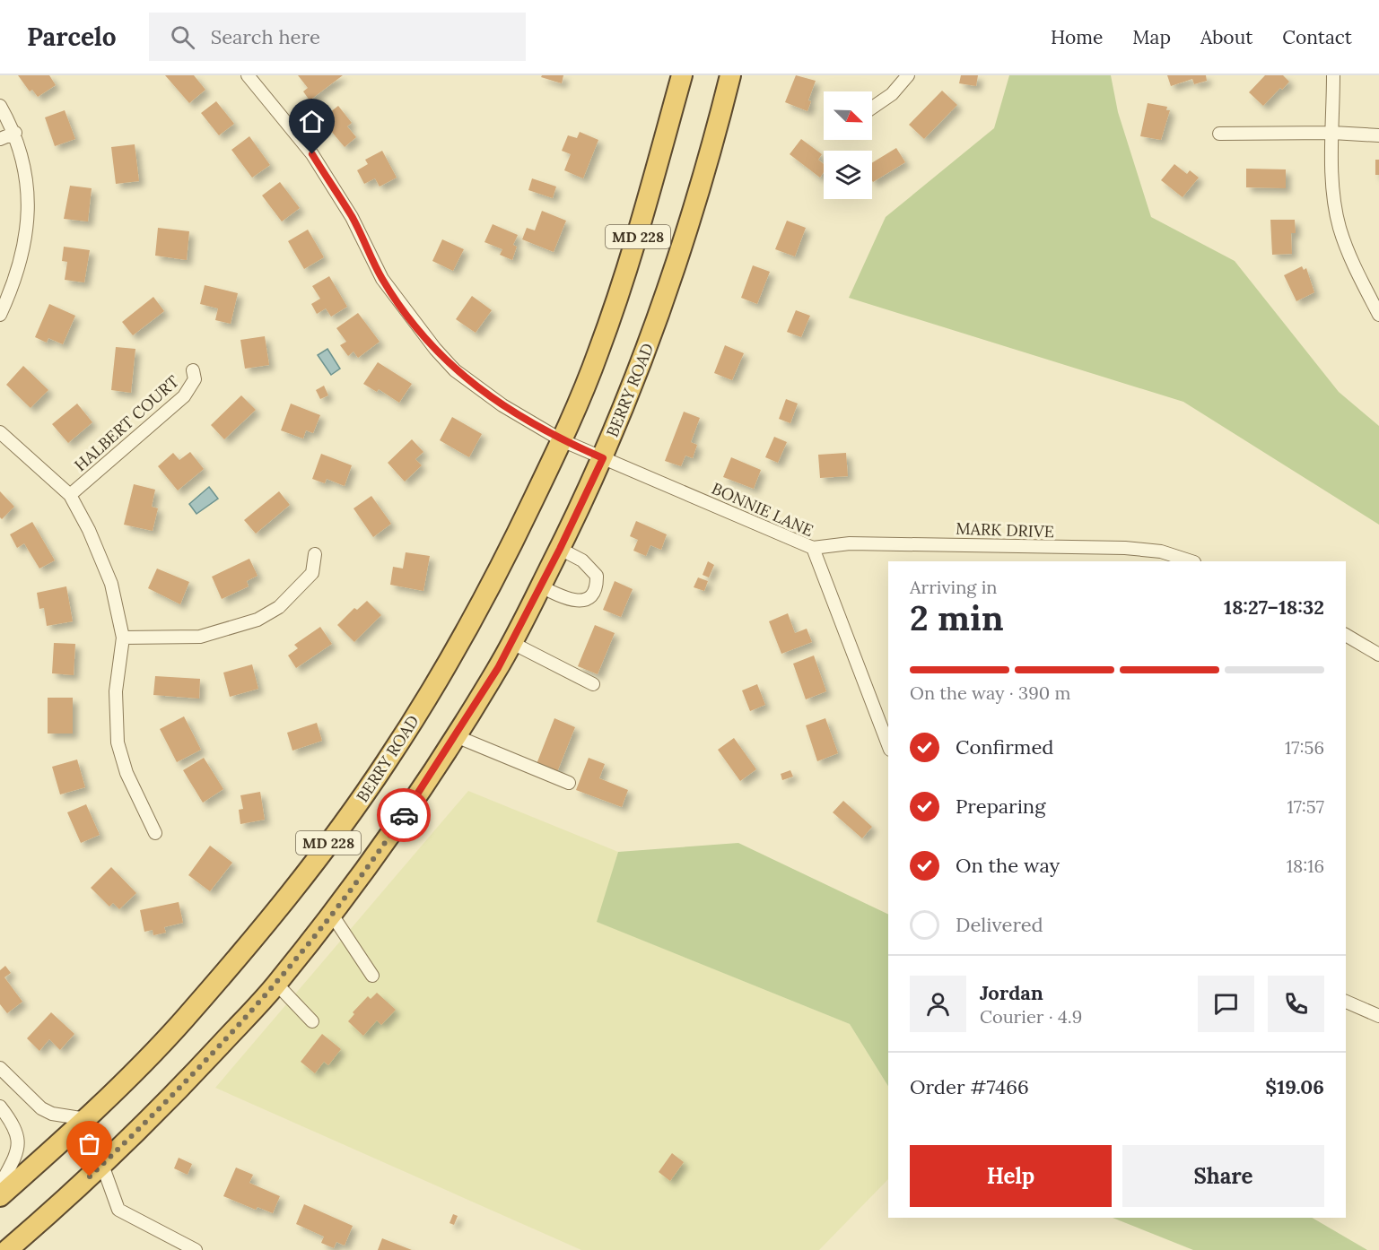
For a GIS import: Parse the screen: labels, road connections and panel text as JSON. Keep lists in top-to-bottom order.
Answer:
{
  "streets": {
    "highway": ["MD 228", "BERRY ROAD"],
    "street": ["HALBERT COURT", "BONNIE LANE", "MARK DRIVE"]
  },
  "crossings": [
    ["BERRY ROAD", "BONNIE LANE"],
    ["BONNIE LANE", "MARK DRIVE"]
  ],
  "north": "bottom right",
  "page": {
    "header": "Parcelo",
    "search": "Search here",
    "nav": [
      "Home",
      "Map",
      "About",
      "Contact"
    ],
    "heading": ["2 min", "Arriving in", "18:27–18:32"],
    "panel": [
      "Jordan",
      "Courier · 4.9",
      "Order #7466",
      "$19.06"
    ],
    "bar": "On the way · 390 m",
    "list": [
      ["Confirmed", "17:56"],
      ["Preparing", "17:57"],
      ["On the way", "18:16"],
      "Delivered"
    ],
    "buttons": ["Help", "Share"]
  }
}
